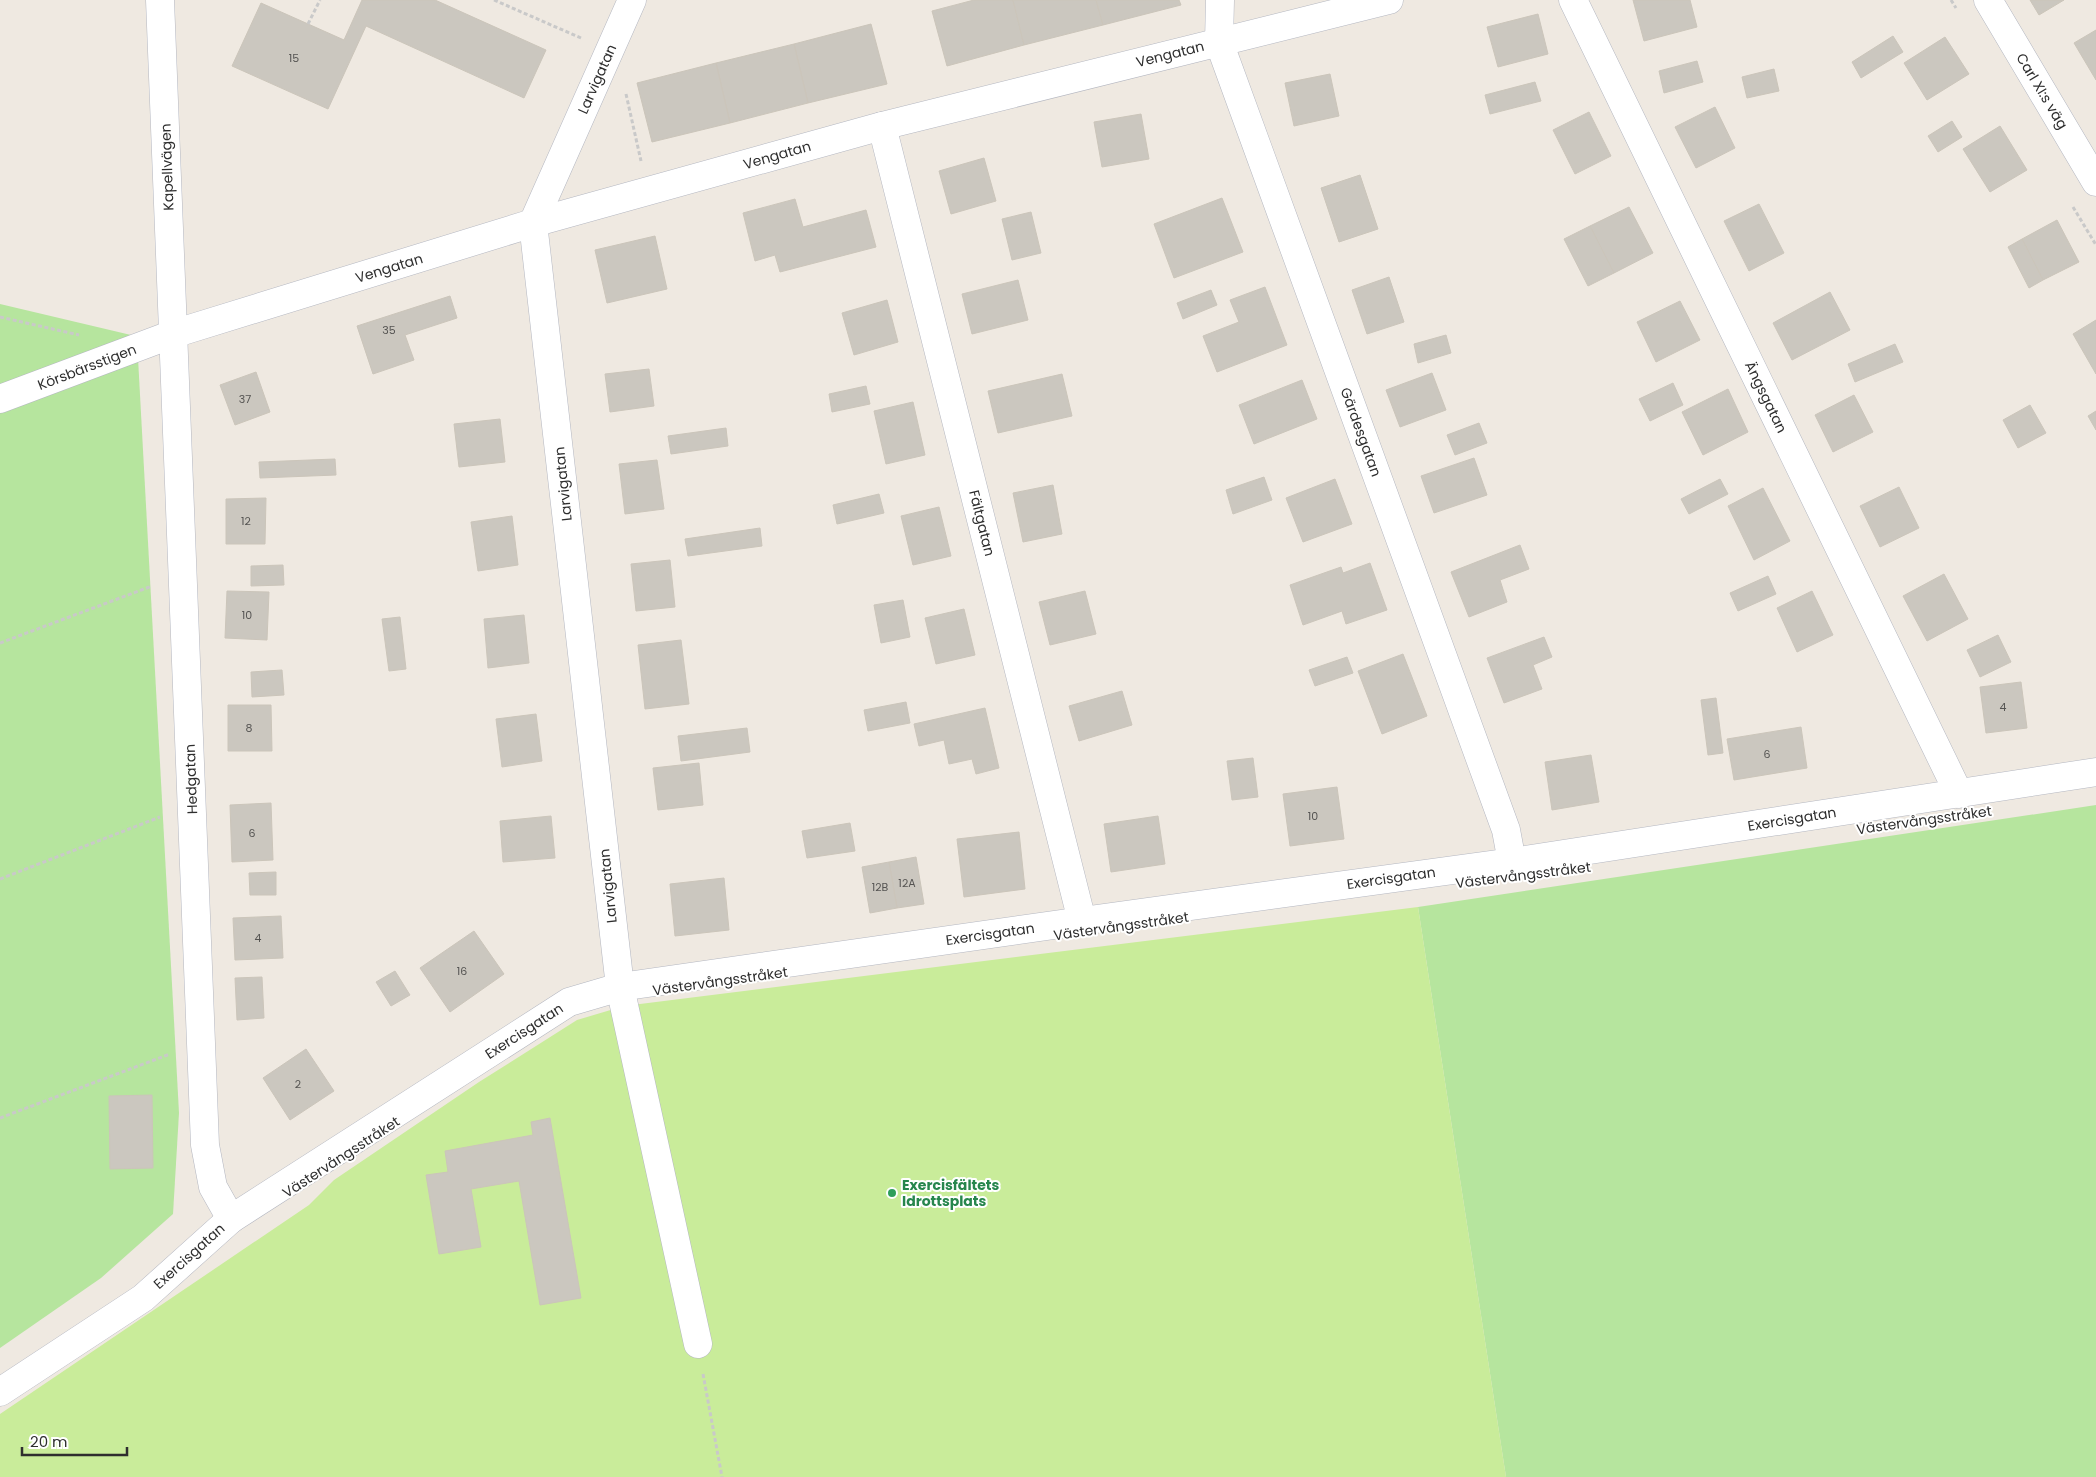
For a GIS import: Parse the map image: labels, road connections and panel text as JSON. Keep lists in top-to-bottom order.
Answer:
{
  "streets": {
    "street": [
      "Vengatan",
      "Larvigatan",
      "Carl XI:s väg",
      "Kapellvägen",
      "Körsbärsstigen",
      "Ängsgatan",
      "Gärdesgatan",
      "Fältgatan",
      "Hedgatan",
      "Exercisgatan"
    ]
  },
  "crossings": [
    ["Vengatan", "Larvigatan"],
    ["Vengatan", "Kapellvägen"],
    ["Vengatan", "Körsbärsstigen"],
    ["Vengatan", "Gärdesgatan"],
    ["Vengatan", "Fältgatan"],
    ["Vengatan", "Hedgatan"],
    ["Larvigatan", "Exercisgatan"],
    ["Kapellvägen", "Körsbärsstigen"],
    ["Kapellvägen", "Hedgatan"],
    ["Körsbärsstigen", "Hedgatan"],
    ["Ängsgatan", "Exercisgatan"],
    ["Gärdesgatan", "Exercisgatan"],
    ["Fältgatan", "Exercisgatan"],
    ["Hedgatan", "Exercisgatan"]
  ],
  "places": ["Exercisfältets Idrottsplats"],
  "house_numbers": [
    "15",
    "35",
    "37",
    "12",
    "10",
    "4",
    "8",
    "6",
    "10",
    "6",
    "12A",
    "12B",
    "4",
    "16",
    "2"
  ],
  "scale_bar": "20 m"
}
